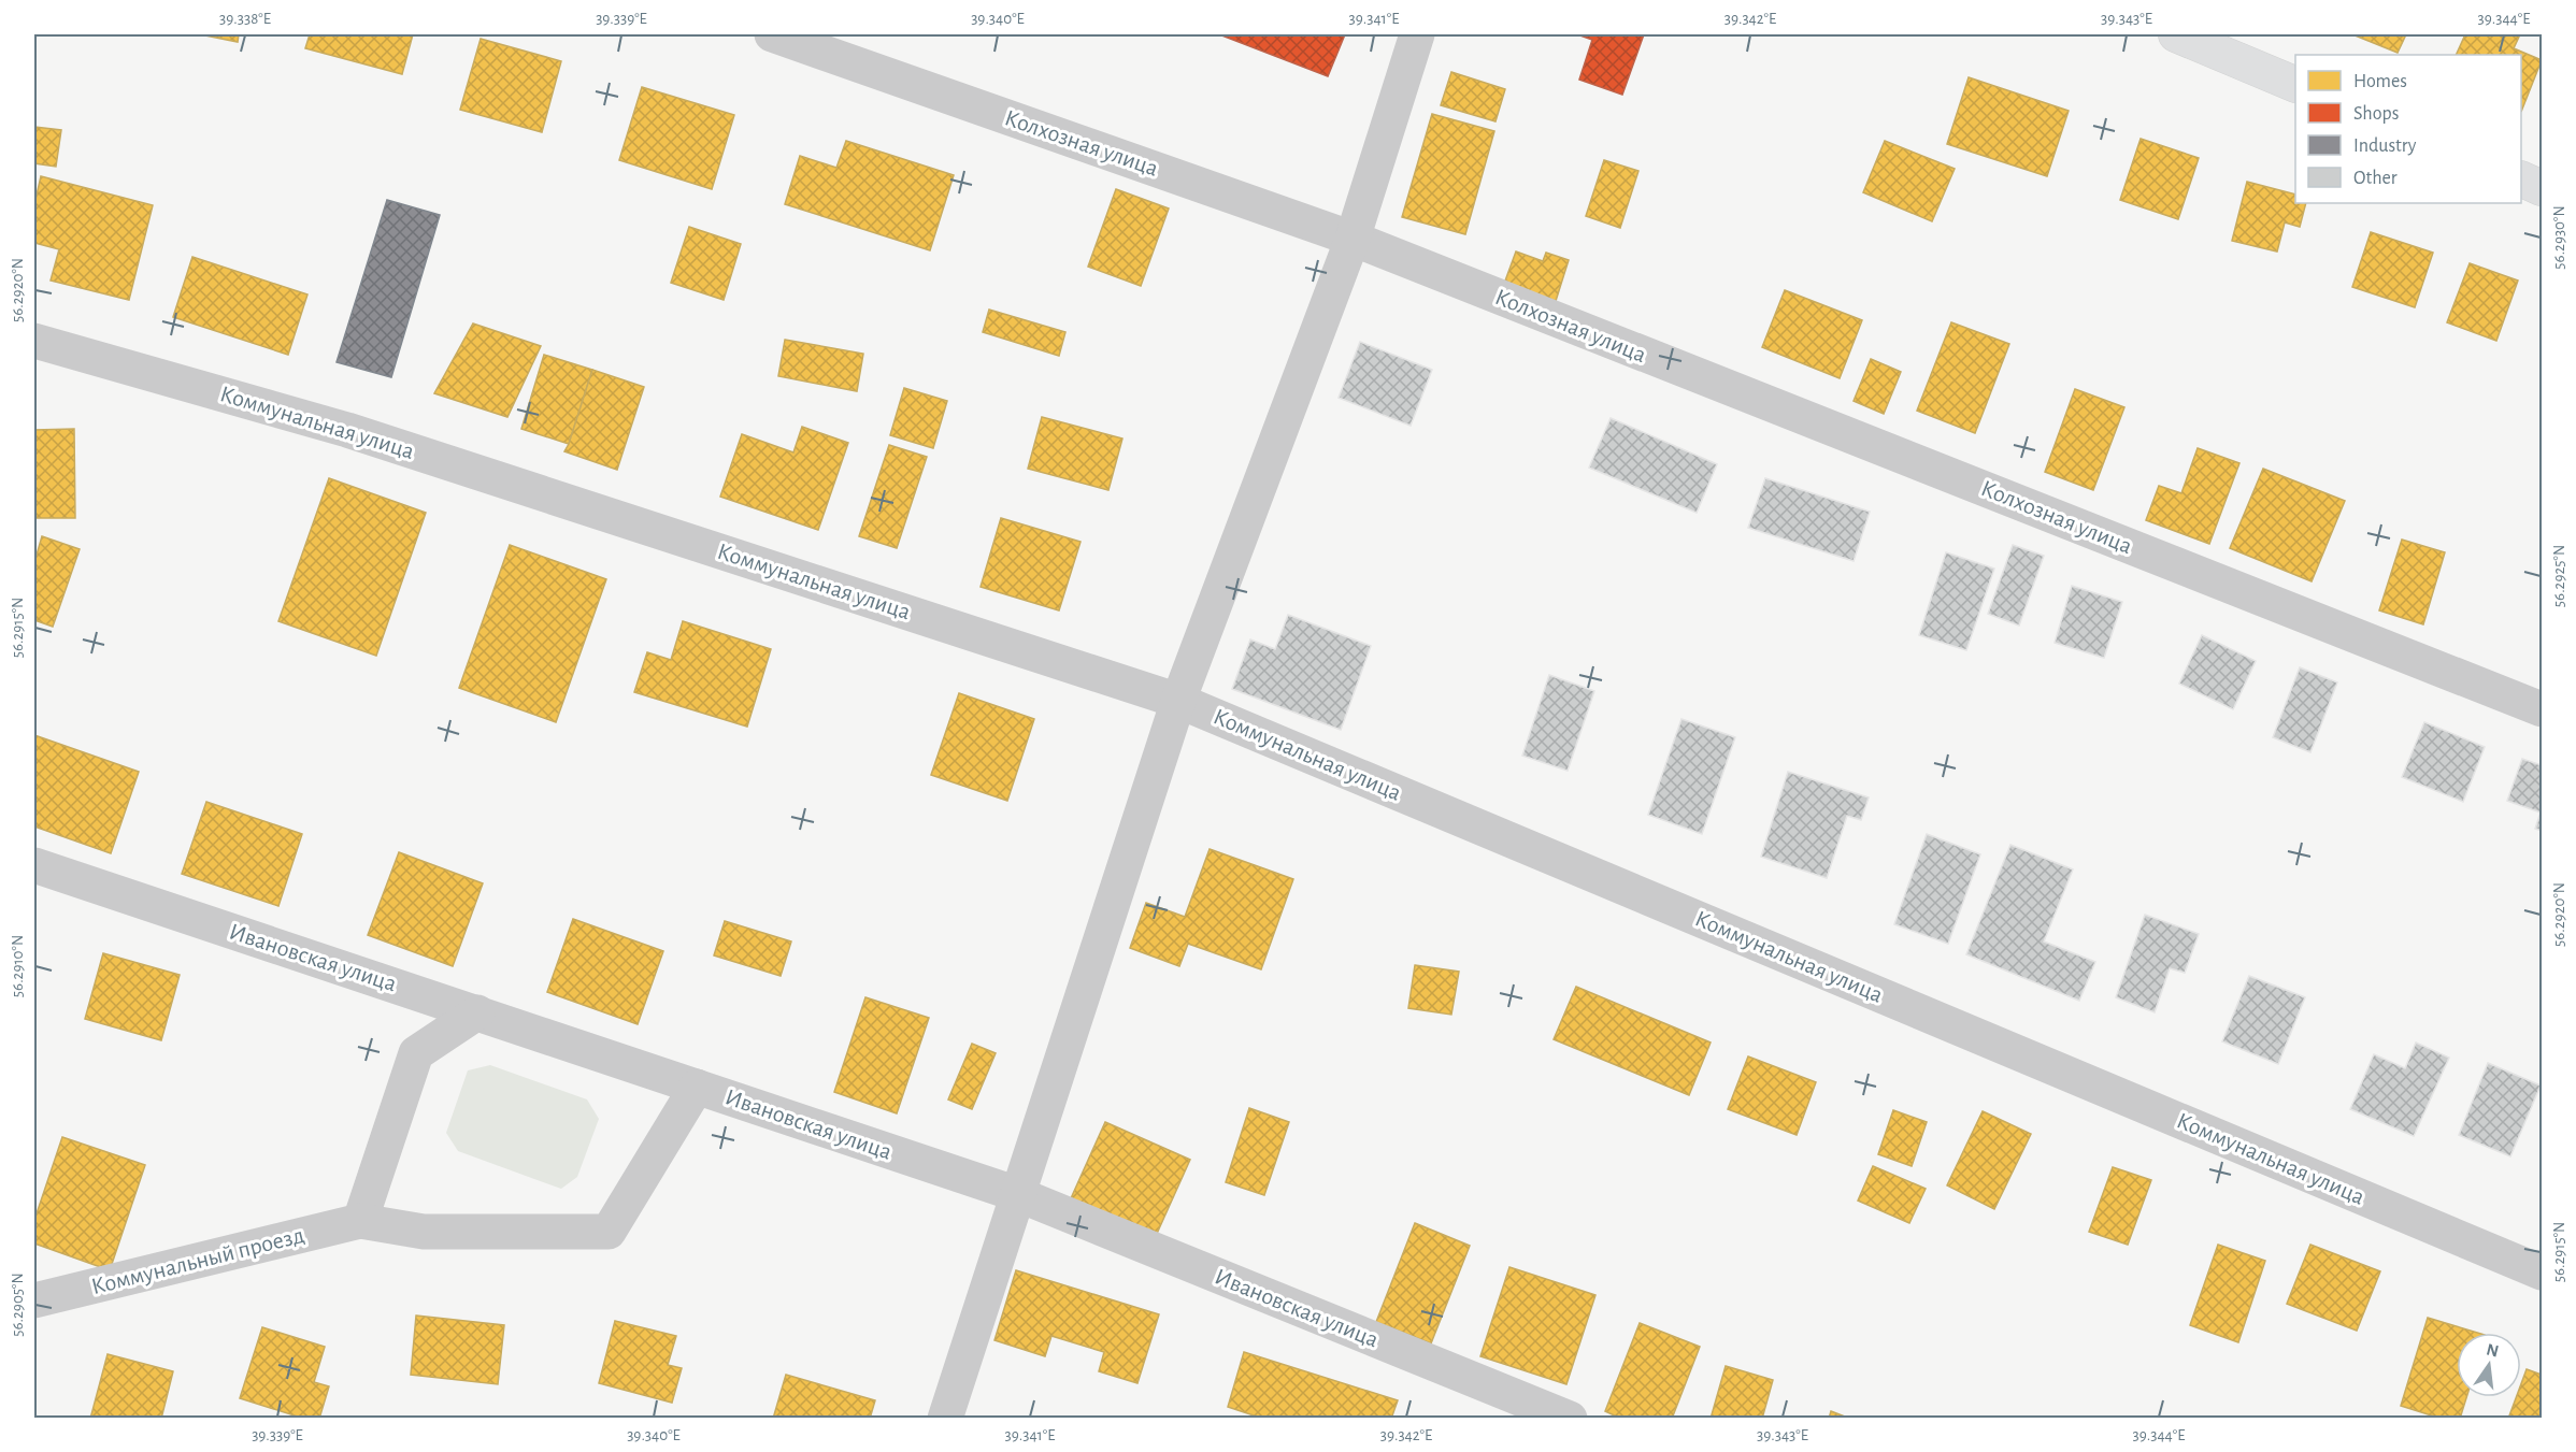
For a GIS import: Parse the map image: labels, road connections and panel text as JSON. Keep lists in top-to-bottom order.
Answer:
{
  "streets": {
    "street": [
      "Колхозная улица",
      "Коммунальная улица",
      "Ивановская улица",
      "Коммунальный проезд"
    ]
  },
  "crossings": [
    ["Ивановская улица", "Коммунальный проезд"]
  ],
  "legend": [
    "Homes",
    "Shops",
    "Industry",
    "Other"
  ],
  "north": "top",
  "coordinates": [
    "39.338°E",
    "39.339°E",
    "39.340°E",
    "39.341°E",
    "39.342°E",
    "39.343°E",
    "39.344°E",
    "56.2930°N",
    "56.2920°N",
    "56.2925°N",
    "56.2915°N",
    "56.2910°N",
    "56.2905°N"
  ]
}
